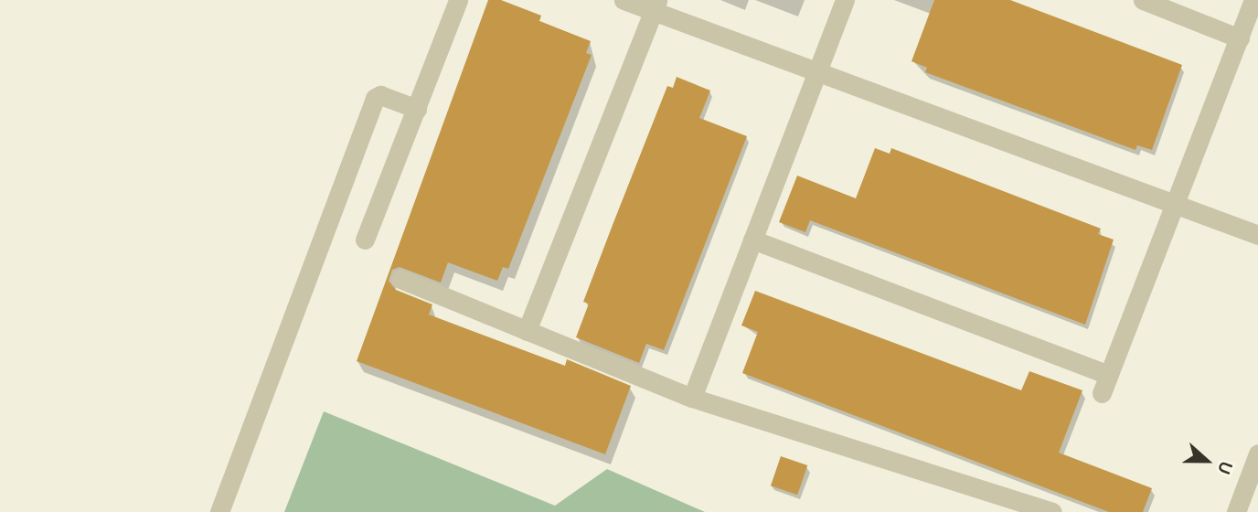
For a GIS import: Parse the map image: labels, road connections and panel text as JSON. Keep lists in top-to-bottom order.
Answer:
{
  "north": "right"
}
